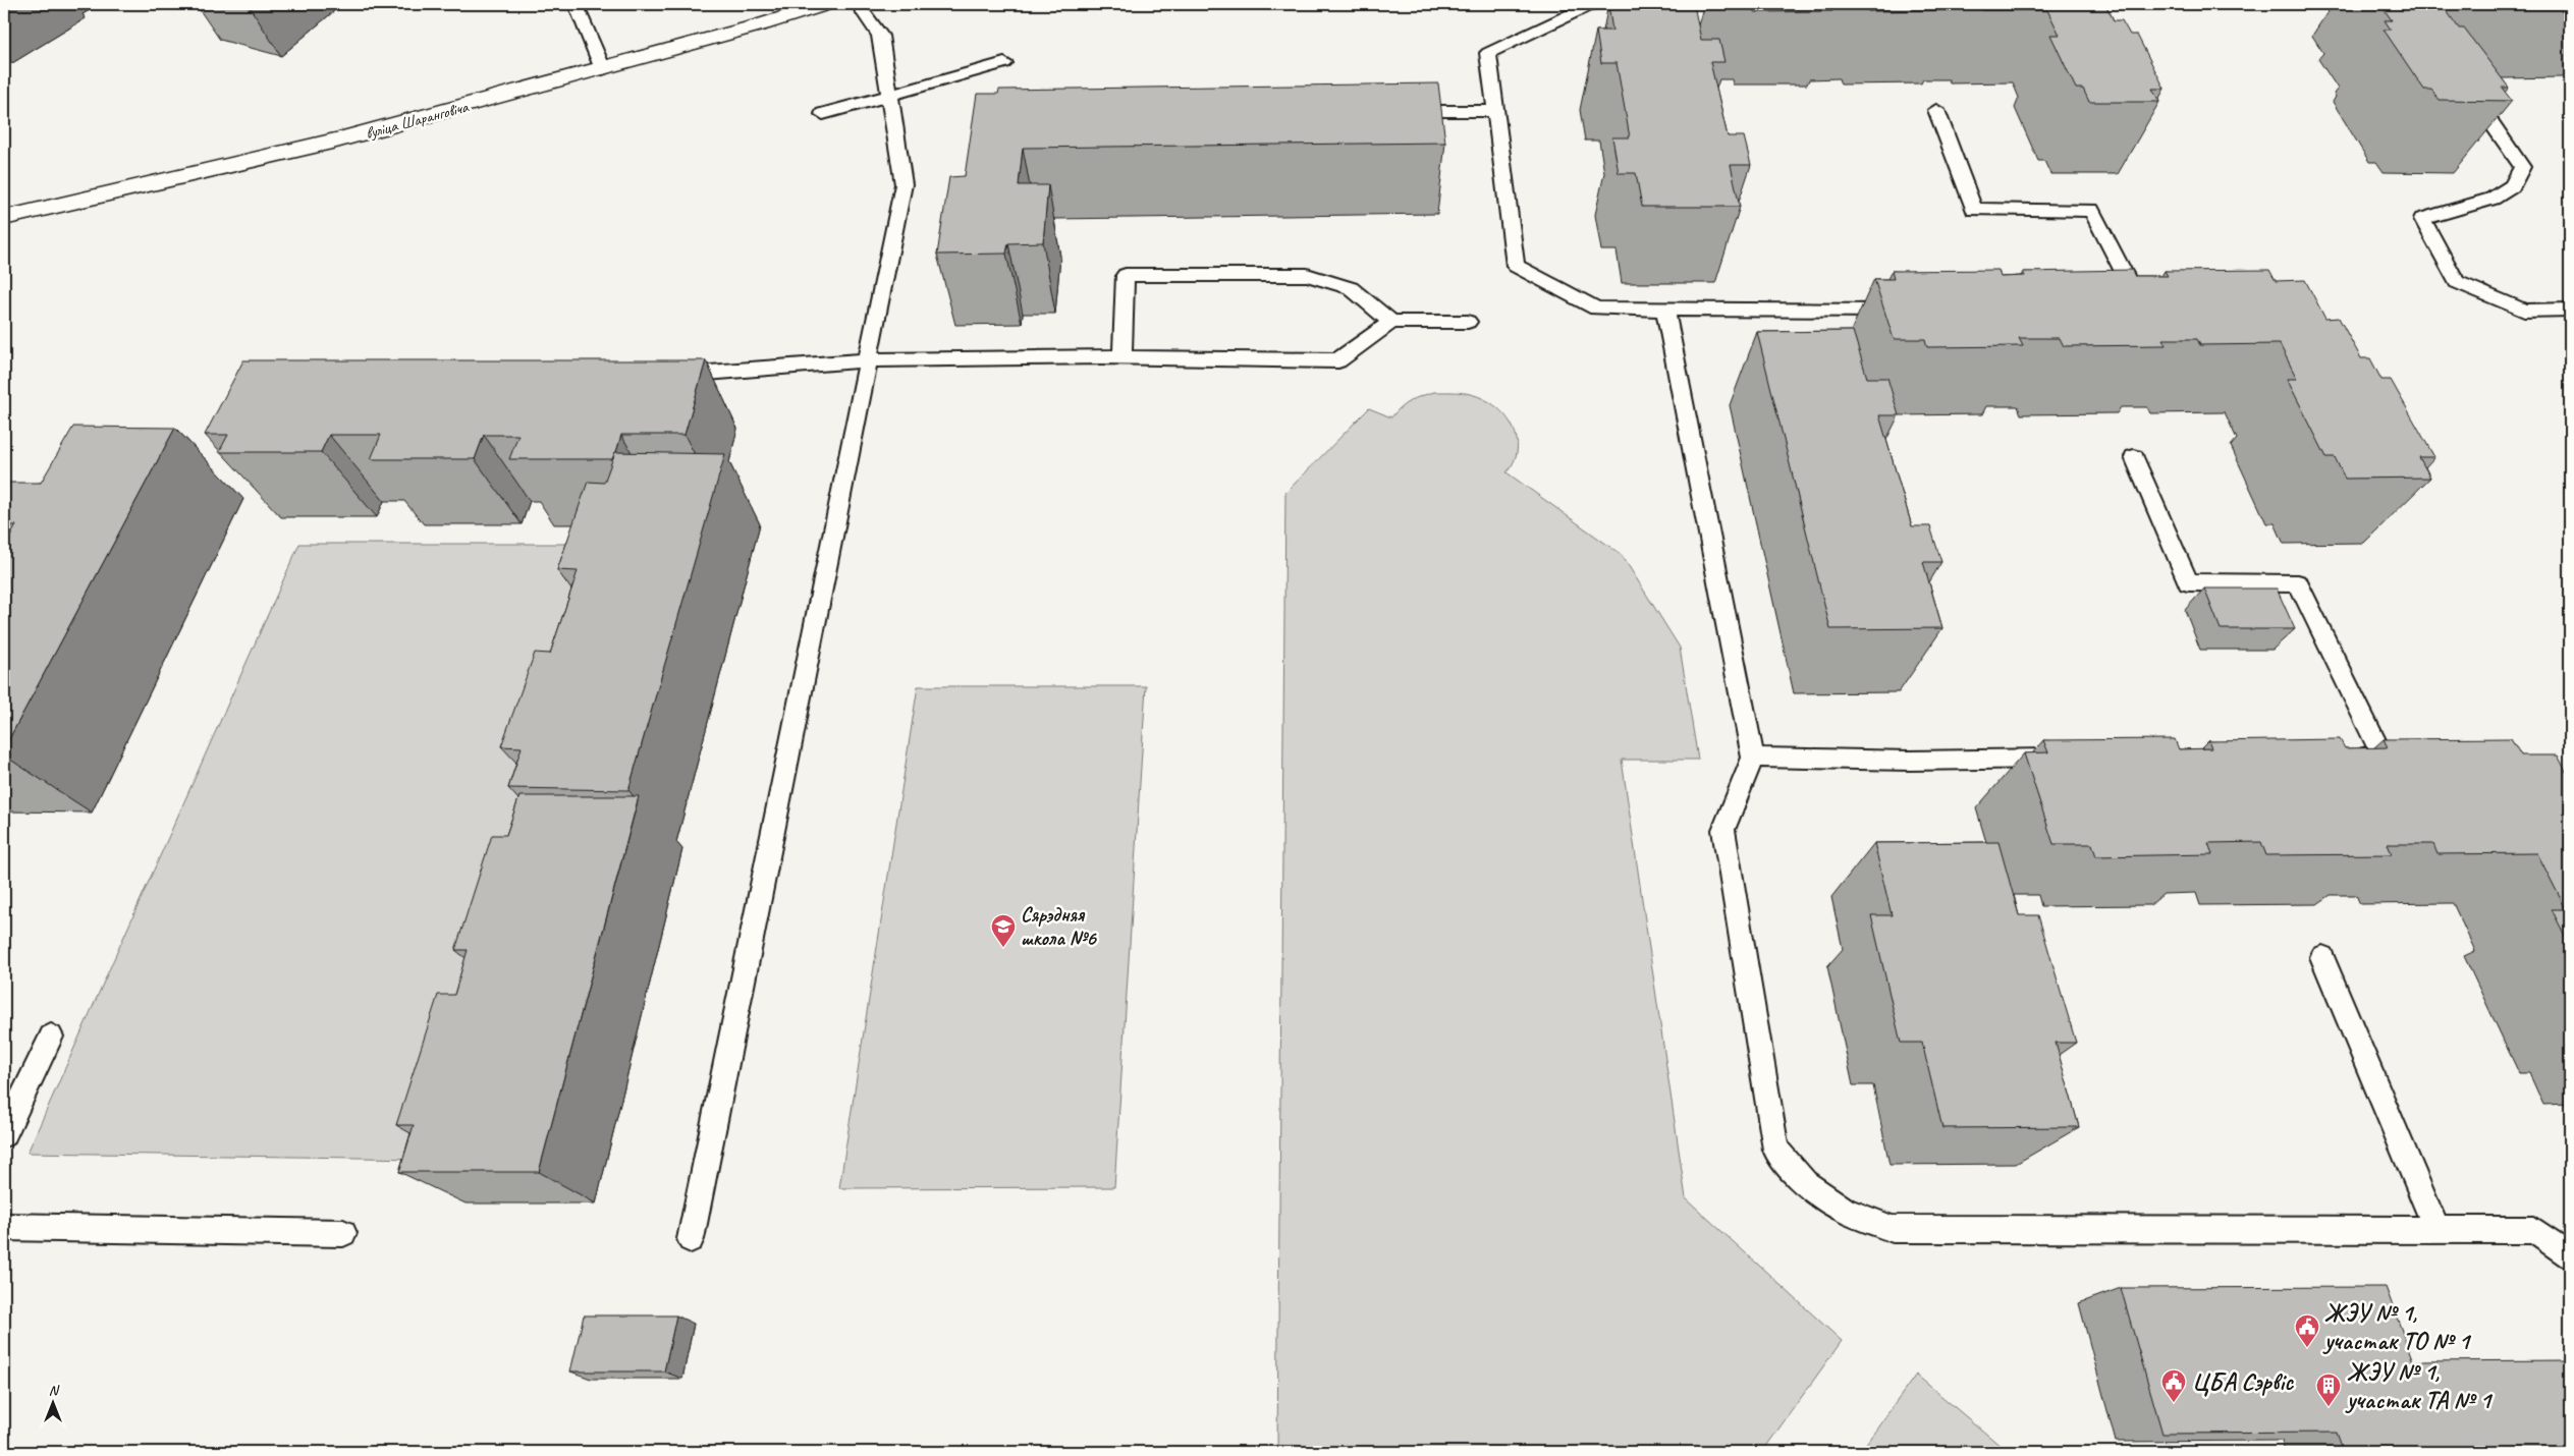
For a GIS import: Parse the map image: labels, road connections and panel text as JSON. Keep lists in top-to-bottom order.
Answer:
{
  "streets": {
    "main road": ["вуліца Шаранговіча"]
  },
  "places": {
    "school or university": ["Сярэдняя школа №6"],
    "public building": ["ЖЭУ № 1, участак ТО № 1", "ЦБА Сэрвіс"],
    "building": ["ЖЭУ № 1, участак ТА № 1"]
  },
  "north": "top"
}
